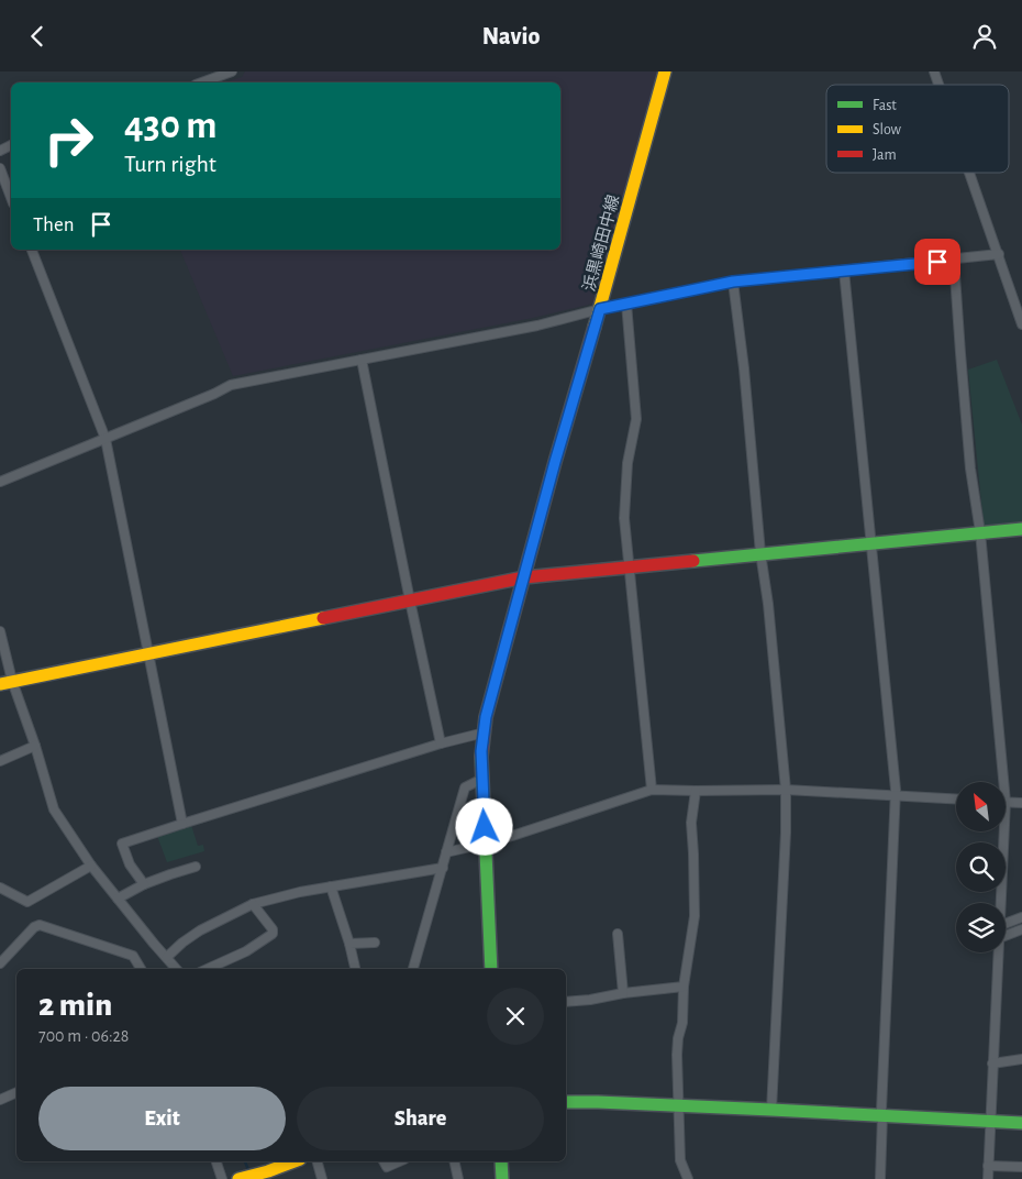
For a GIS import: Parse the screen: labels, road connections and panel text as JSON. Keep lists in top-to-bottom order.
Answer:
{
  "streets": {
    "street": ["浜黒崎田中線"]
  },
  "legend": ["Fast", "Slow", "Jam"],
  "north": "top left",
  "page": {
    "header": "Navio",
    "turn": ["430 m", "Turn right"],
    "then": "Then",
    "heading": ["2 min", "700 m · 06:28"],
    "buttons": ["Exit", "Share"]
  }
}
